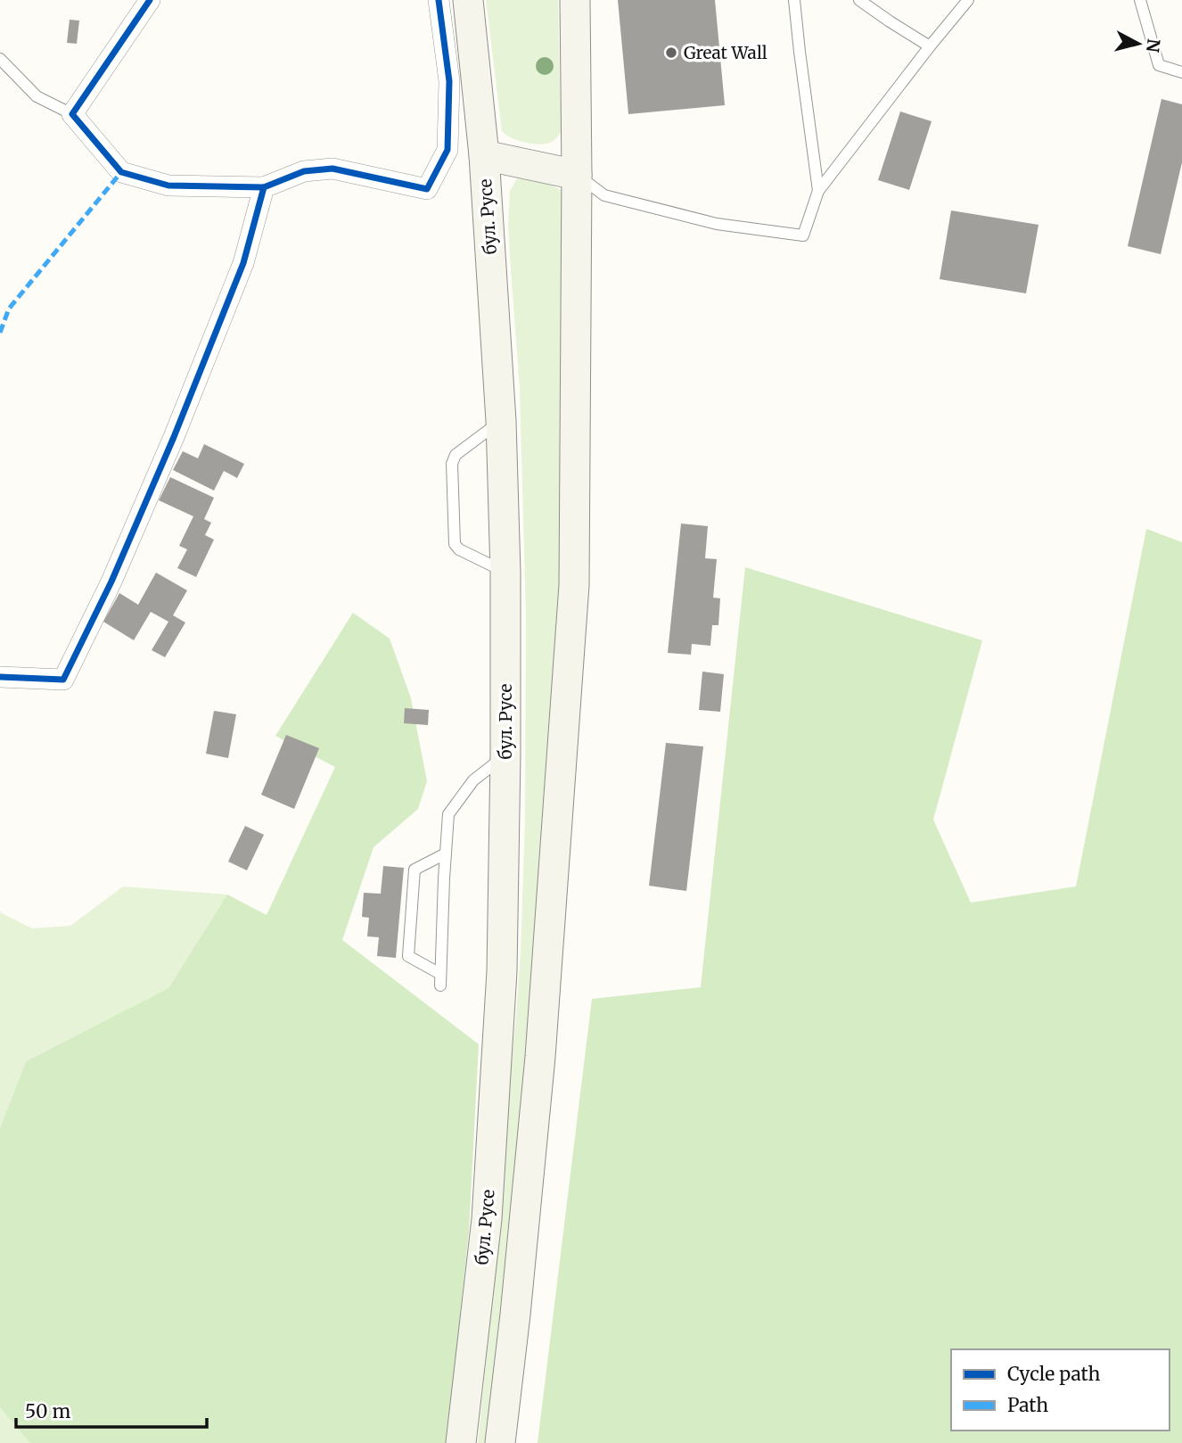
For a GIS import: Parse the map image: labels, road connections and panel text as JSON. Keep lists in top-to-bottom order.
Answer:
{
  "streets": {
    "main road": ["бул. Русе"]
  },
  "places": ["Great Wall"],
  "legend": ["Cycle path", "Path"],
  "scale_bar": "50 m",
  "north": "right"
}
